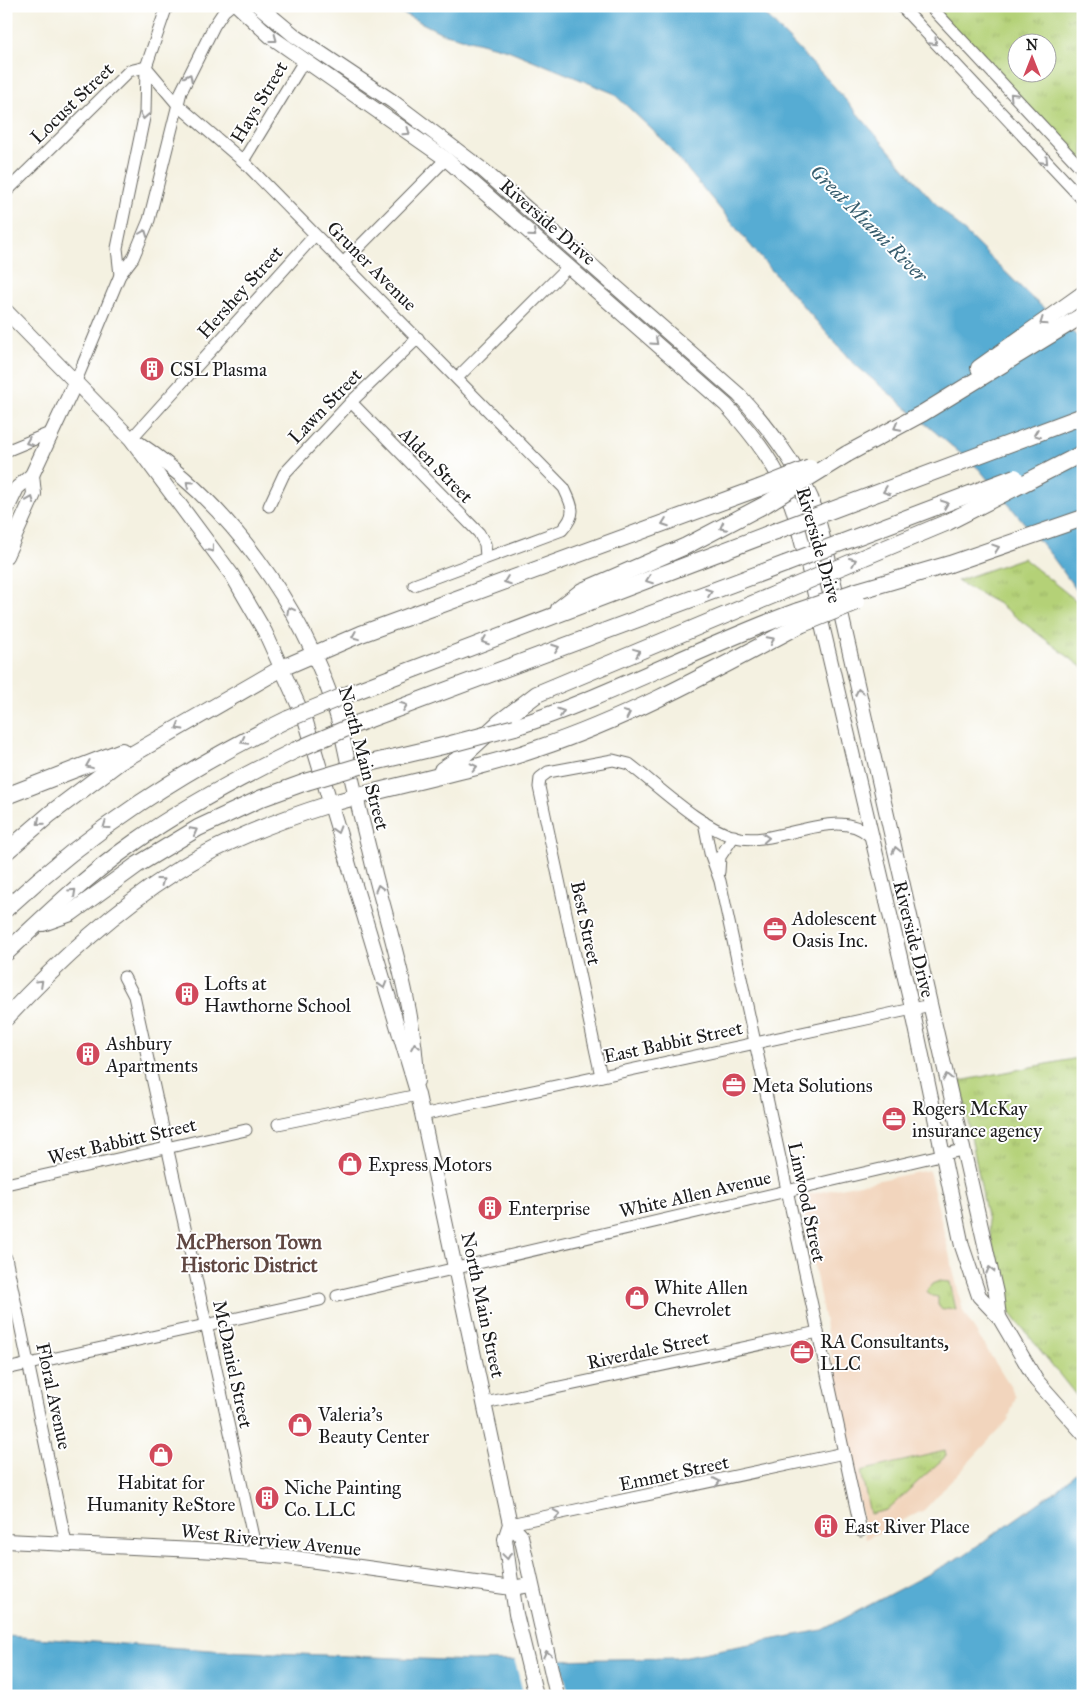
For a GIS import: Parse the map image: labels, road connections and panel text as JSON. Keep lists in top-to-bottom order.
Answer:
{
  "streets": {
    "main road": ["Riverside Drive", "North Main Street", "West Riverview Avenue"],
    "street": [
      "Hays Street",
      "Locust Street",
      "Gruner Avenue",
      "Hershey Street",
      "Lawn Street",
      "Alden Street",
      "Best Street",
      "East Babbit Street",
      "West Babbitt Street",
      "White Allen Avenue",
      "Linwood Street",
      "Riverdale Street",
      "McDaniel Street",
      "Floral Avenue",
      "Emmet Street"
    ]
  },
  "crossings": [
    ["Hays Street", "Riverside Drive"],
    ["Hays Street", "Gruner Avenue"],
    ["Locust Street", "Gruner Avenue"],
    ["Riverside Drive", "East Babbit Street"],
    ["Riverside Drive", "White Allen Avenue"],
    ["Gruner Avenue", "Hershey Street"],
    ["Gruner Avenue", "Lawn Street"],
    ["Gruner Avenue", "Alden Street"],
    ["Hershey Street", "North Main Street"],
    ["Lawn Street", "Alden Street"],
    ["North Main Street", "East Babbit Street"],
    ["North Main Street", "White Allen Avenue"],
    ["North Main Street", "Riverdale Street"],
    ["North Main Street", "Emmet Street"],
    ["North Main Street", "West Riverview Avenue"],
    ["Best Street", "East Babbit Street"],
    ["Best Street", "Linwood Street"],
    ["East Babbit Street", "Linwood Street"],
    ["West Babbitt Street", "McDaniel Street"],
    ["White Allen Avenue", "Linwood Street"],
    ["Linwood Street", "Riverdale Street"],
    ["Linwood Street", "Emmet Street"],
    ["McDaniel Street", "West Riverview Avenue"],
    ["Floral Avenue", "West Riverview Avenue"]
  ],
  "one_way": ["Emmet Street"],
  "districts": ["McPherson Town Historic District"],
  "water": ["Great Miami River"],
  "places": {
    "building": [
      "CSL Plasma",
      "Lofts at Hawthorne School",
      "Ashbury Apartments",
      "Enterprise",
      "Niche Painting Co. LLC",
      "East River Place"
    ],
    "office": [
      "Adolescent Oasis Inc.",
      "Meta Solutions",
      "Rogers McKay insurance agency",
      "RA Consultants, LLC"
    ],
    "shop": [
      "Express Motors",
      "White Allen Chevrolet",
      "Valeria’s Beauty Center",
      "Habitat for Humanity ReStore"
    ]
  },
  "north": "top"
}
